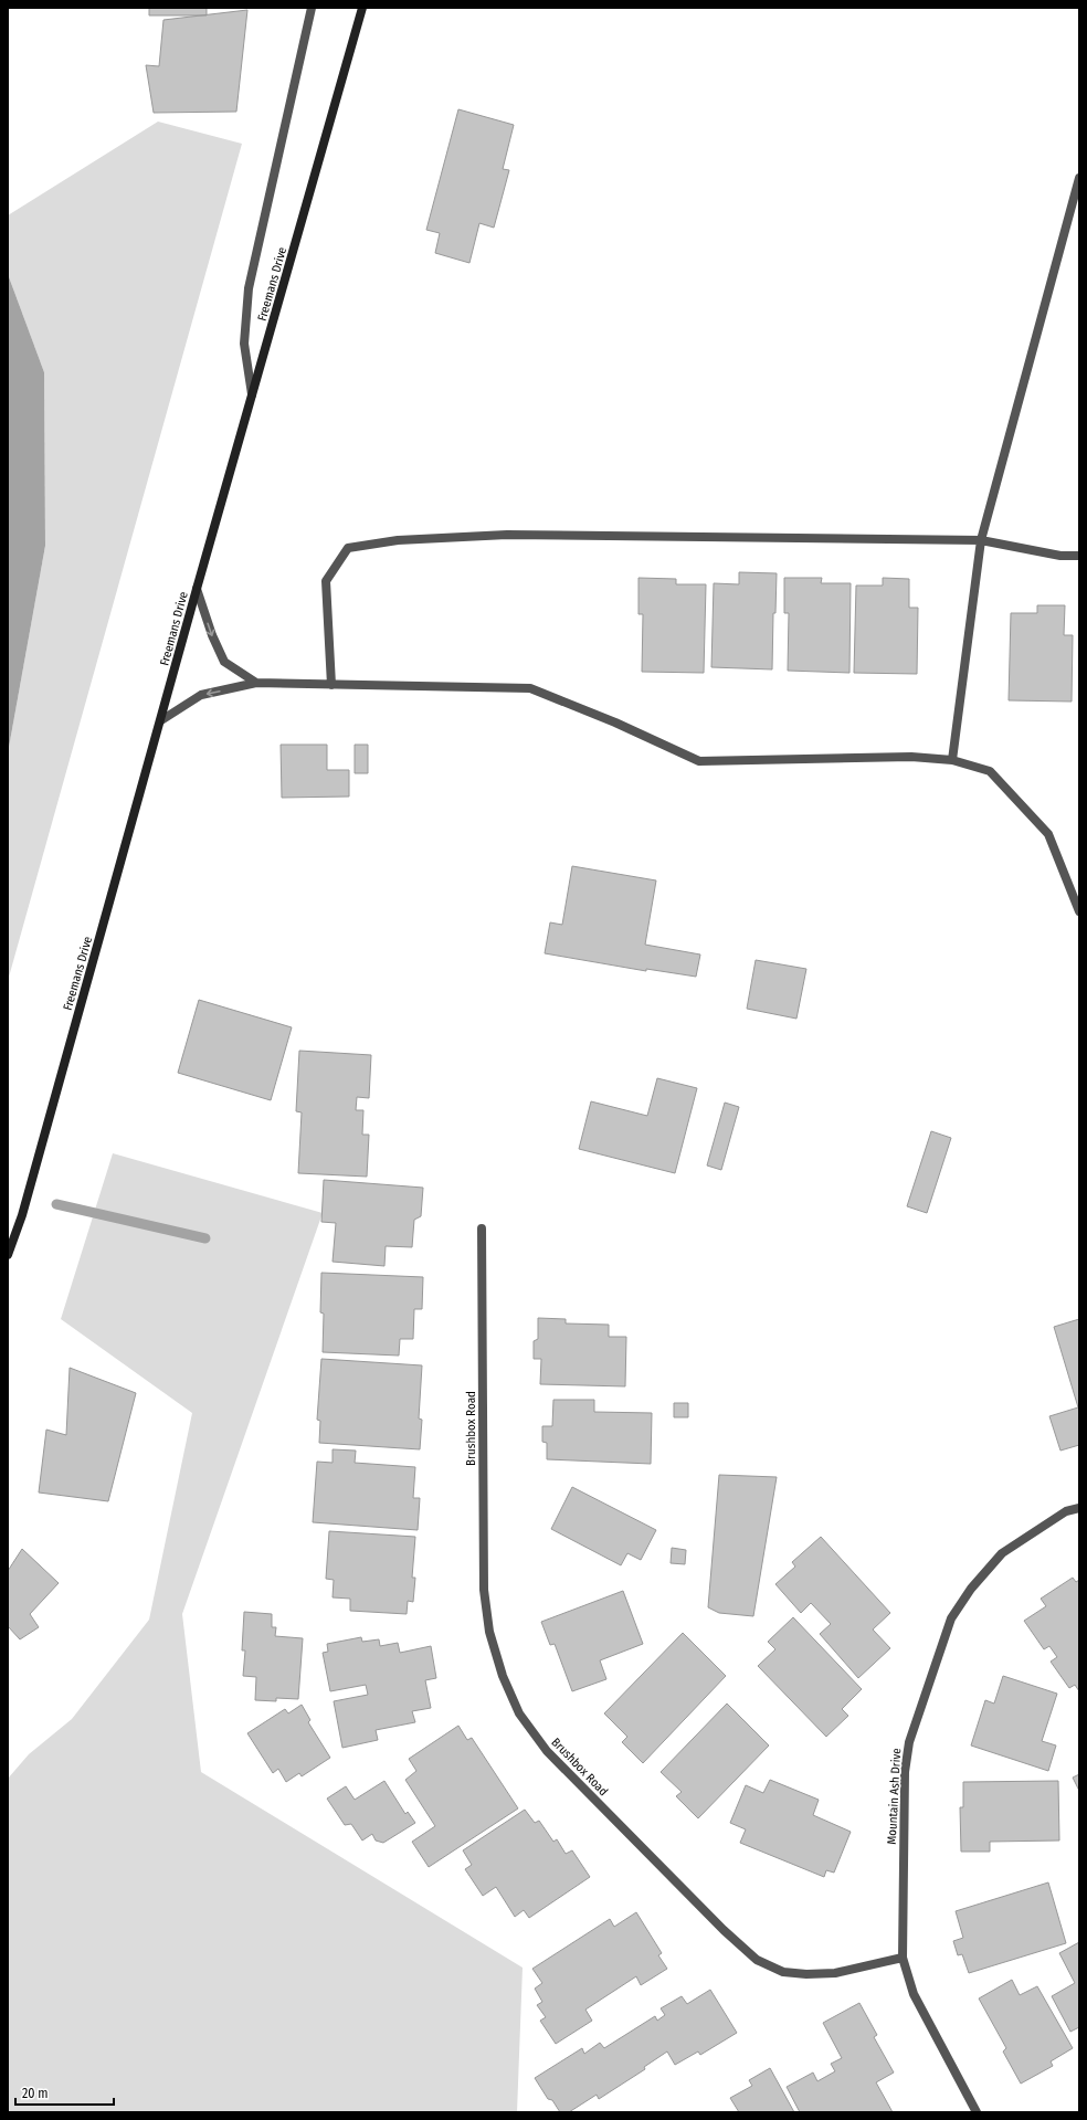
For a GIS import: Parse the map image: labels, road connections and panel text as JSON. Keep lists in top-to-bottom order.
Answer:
{
  "streets": {
    "main road": ["Freemans Drive"],
    "street": ["Brushbox Road", "Mountain Ash Drive"]
  },
  "crossings": [
    ["Brushbox Road", "Mountain Ash Drive"]
  ],
  "scale_bar": "20 m"
}
